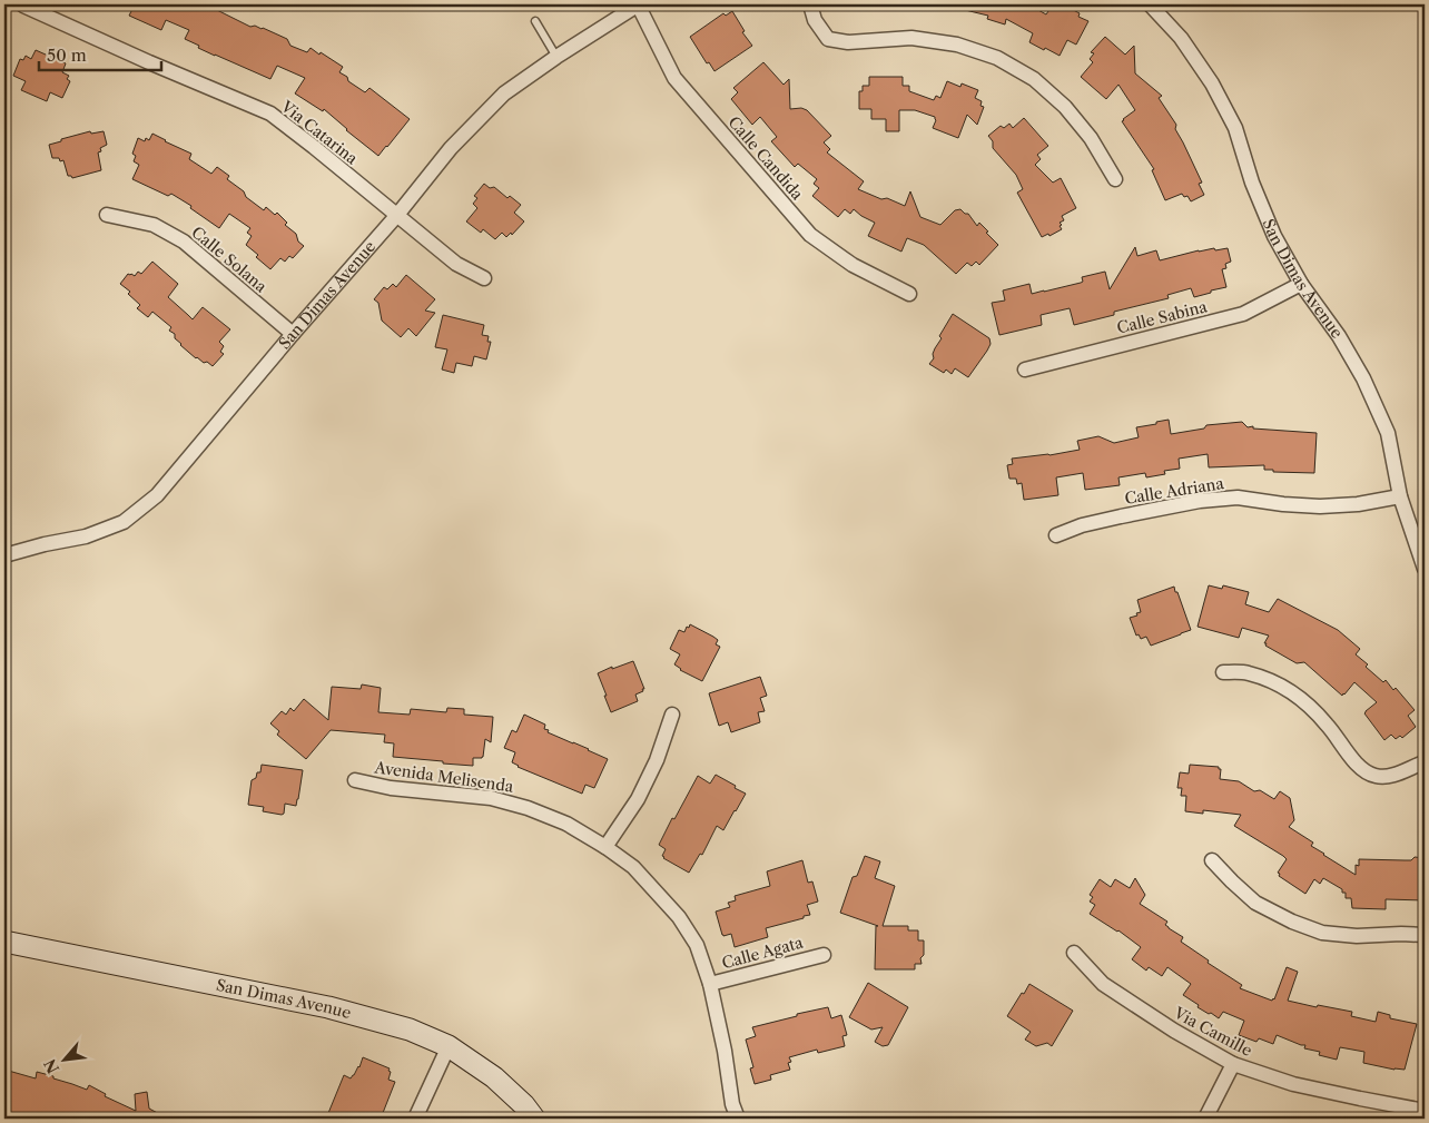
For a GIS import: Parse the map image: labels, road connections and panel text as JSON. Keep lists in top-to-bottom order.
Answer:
{
  "streets": {
    "street": [
      "Via Catarina",
      "Calle Candida",
      "Calle Solana",
      "San Dimas Avenue",
      "Calle Sabina",
      "Calle Adriana",
      "Avenida Melisenda",
      "Calle Agata",
      "Via Camille"
    ]
  },
  "crossings": [
    ["Via Catarina", "San Dimas Avenue"],
    ["Calle Candida", "San Dimas Avenue"],
    ["Calle Solana", "San Dimas Avenue"],
    ["San Dimas Avenue", "Calle Sabina"],
    ["San Dimas Avenue", "Calle Adriana"],
    ["Avenida Melisenda", "Calle Agata"]
  ],
  "scale_bar": "50 m",
  "north": "bottom left"
}
